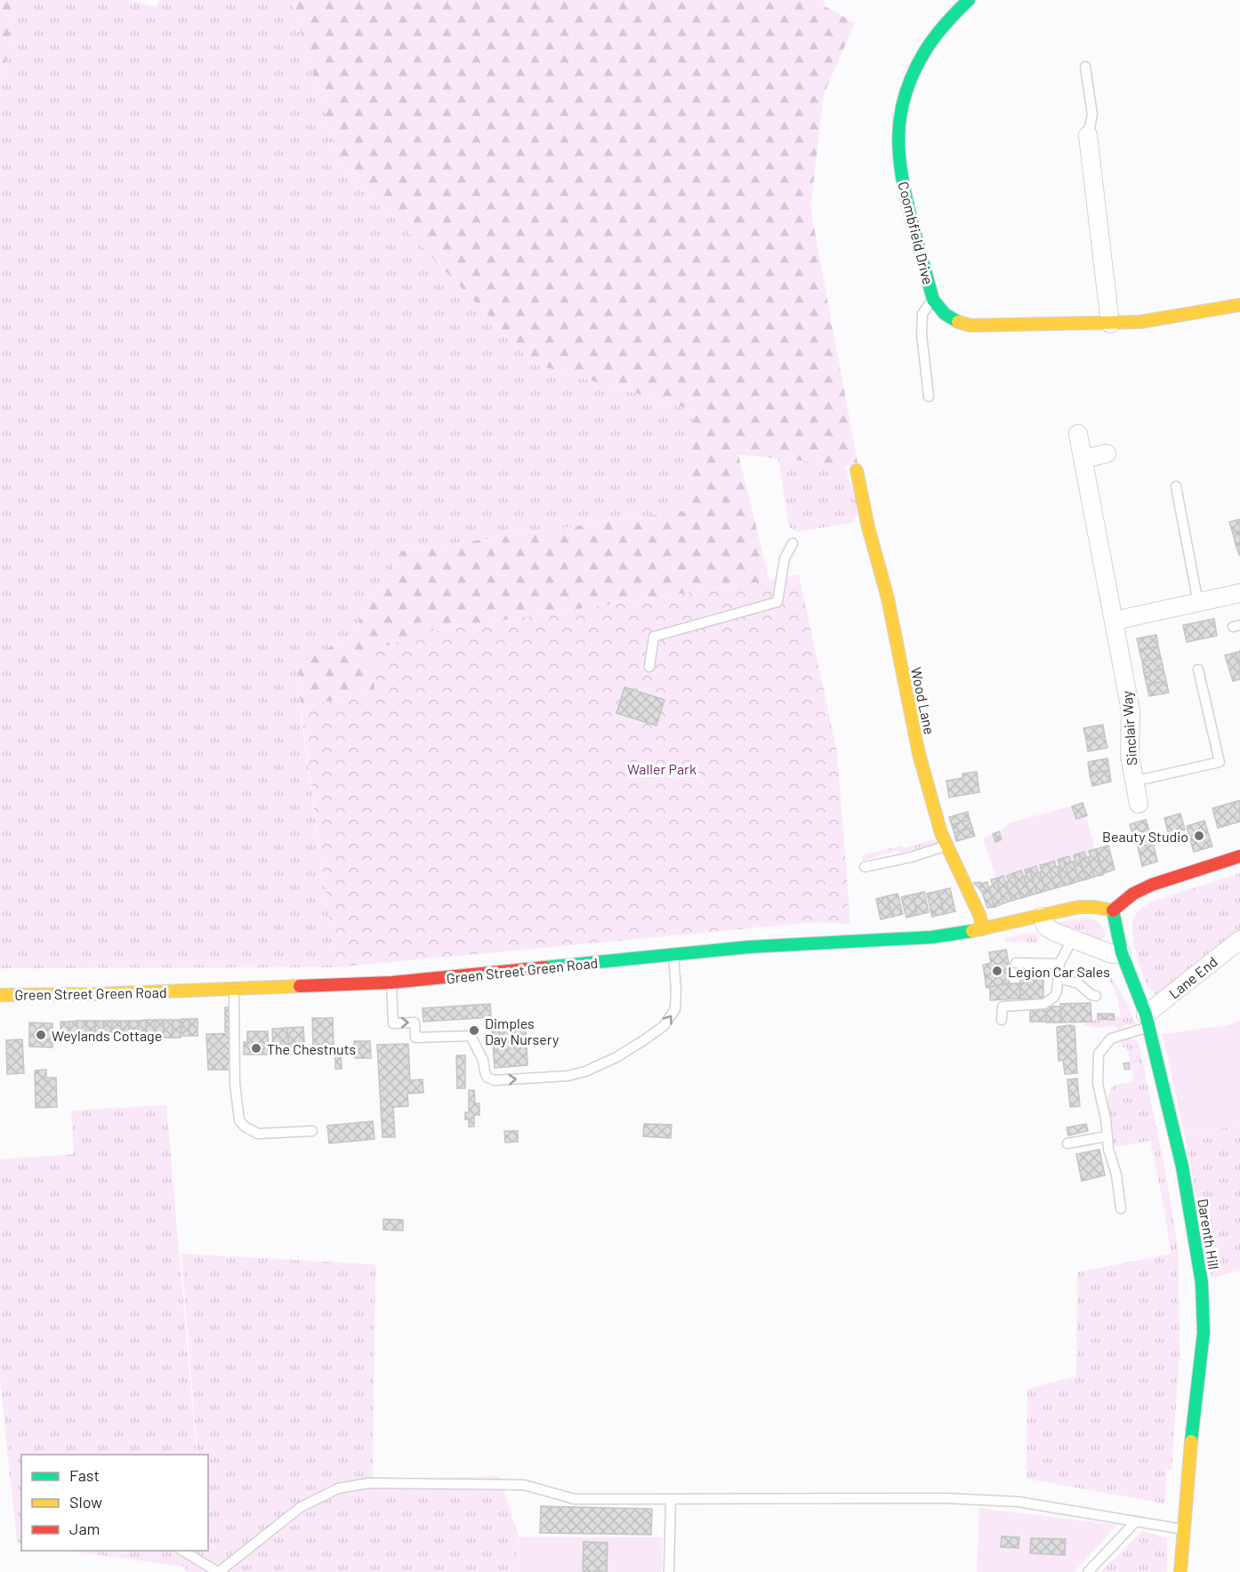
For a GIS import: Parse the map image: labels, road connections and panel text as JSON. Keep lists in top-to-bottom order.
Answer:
{
  "streets": {
    "street": [
      "Coombfield Drive",
      "Wood Lane",
      "Sinclair Way",
      "Green Street Green Road",
      "Lane End",
      "Darenth Hill"
    ]
  },
  "crossings": [
    ["Wood Lane", "Green Street Green Road"],
    ["Green Street Green Road", "Darenth Hill"],
    ["Lane End", "Darenth Hill"]
  ],
  "parks": ["Waller Park"],
  "places": [
    "Beauty Studio",
    "Legion Car Sales",
    "Dimples Day Nursery",
    "Weylands Cottage",
    "The Chestnuts"
  ],
  "legend": ["Fast", "Slow", "Jam"]
}
